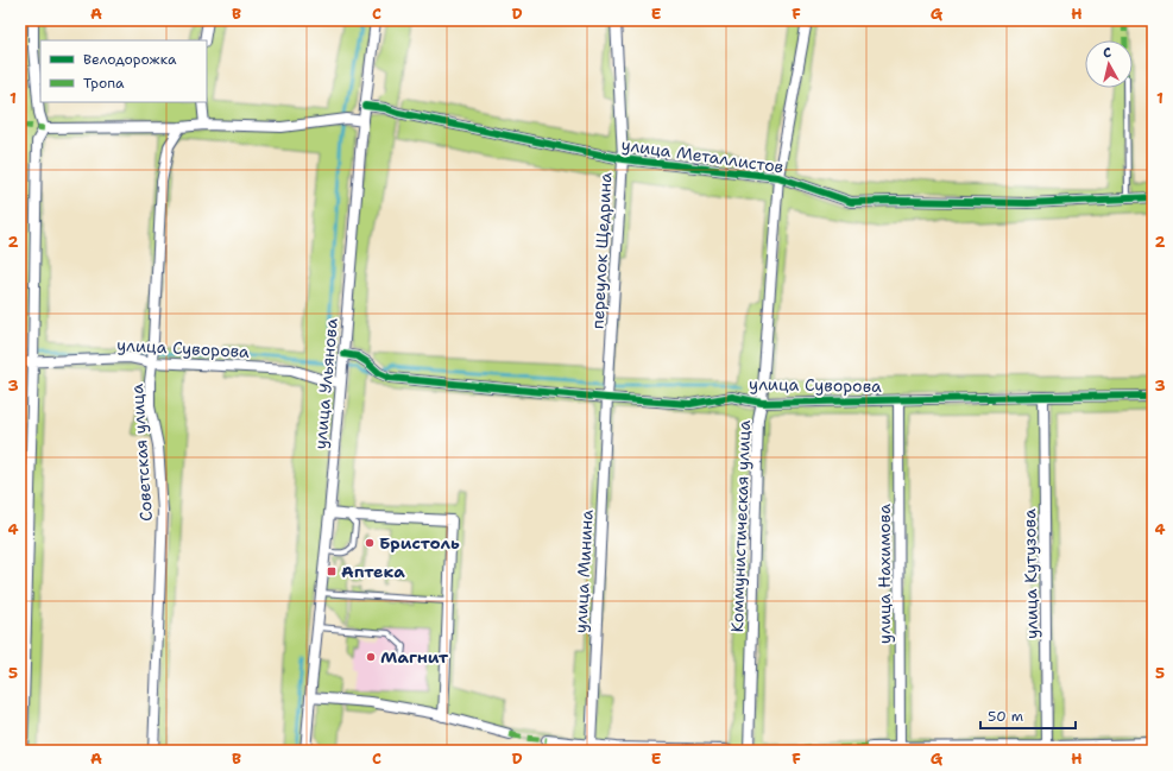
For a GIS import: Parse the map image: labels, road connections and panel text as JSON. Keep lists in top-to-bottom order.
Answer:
{
  "streets": {
    "street": [
      "улица Металлистов",
      "переулок Щедрина",
      "улица Суворова",
      "улица Ульянова",
      "Советская улица",
      "Коммунистическая улица",
      "улица Минина",
      "улица Нахимова",
      "улица Кутузова"
    ]
  },
  "crossings": [
    ["улица Металлистов", "переулок Щедрина"],
    ["улица Металлистов", "улица Ульянова"],
    ["улица Металлистов", "Коммунистическая улица"],
    ["переулок Щедрина", "улица Суворова"],
    ["переулок Щедрина", "улица Минина"],
    ["улица Суворова", "улица Ульянова"],
    ["улица Суворова", "Советская улица"],
    ["улица Суворова", "Коммунистическая улица"],
    ["улица Суворова", "улица Минина"],
    ["улица Суворова", "улица Нахимова"],
    ["улица Суворова", "улица Кутузова"]
  ],
  "places": {
    "other": ["Бристоль", "Магнит"],
    "transit": ["Аптека"]
  },
  "legend": ["Велодорожка", "Тропа"],
  "scale_bar": "50 m",
  "north": "top",
  "grid": {
    "columns": [
      "A",
      "B",
      "C",
      "D",
      "E",
      "F",
      "G",
      "H"
    ],
    "rows": [
      "1",
      "2",
      "3",
      "4",
      "5"
    ]
  }
}
